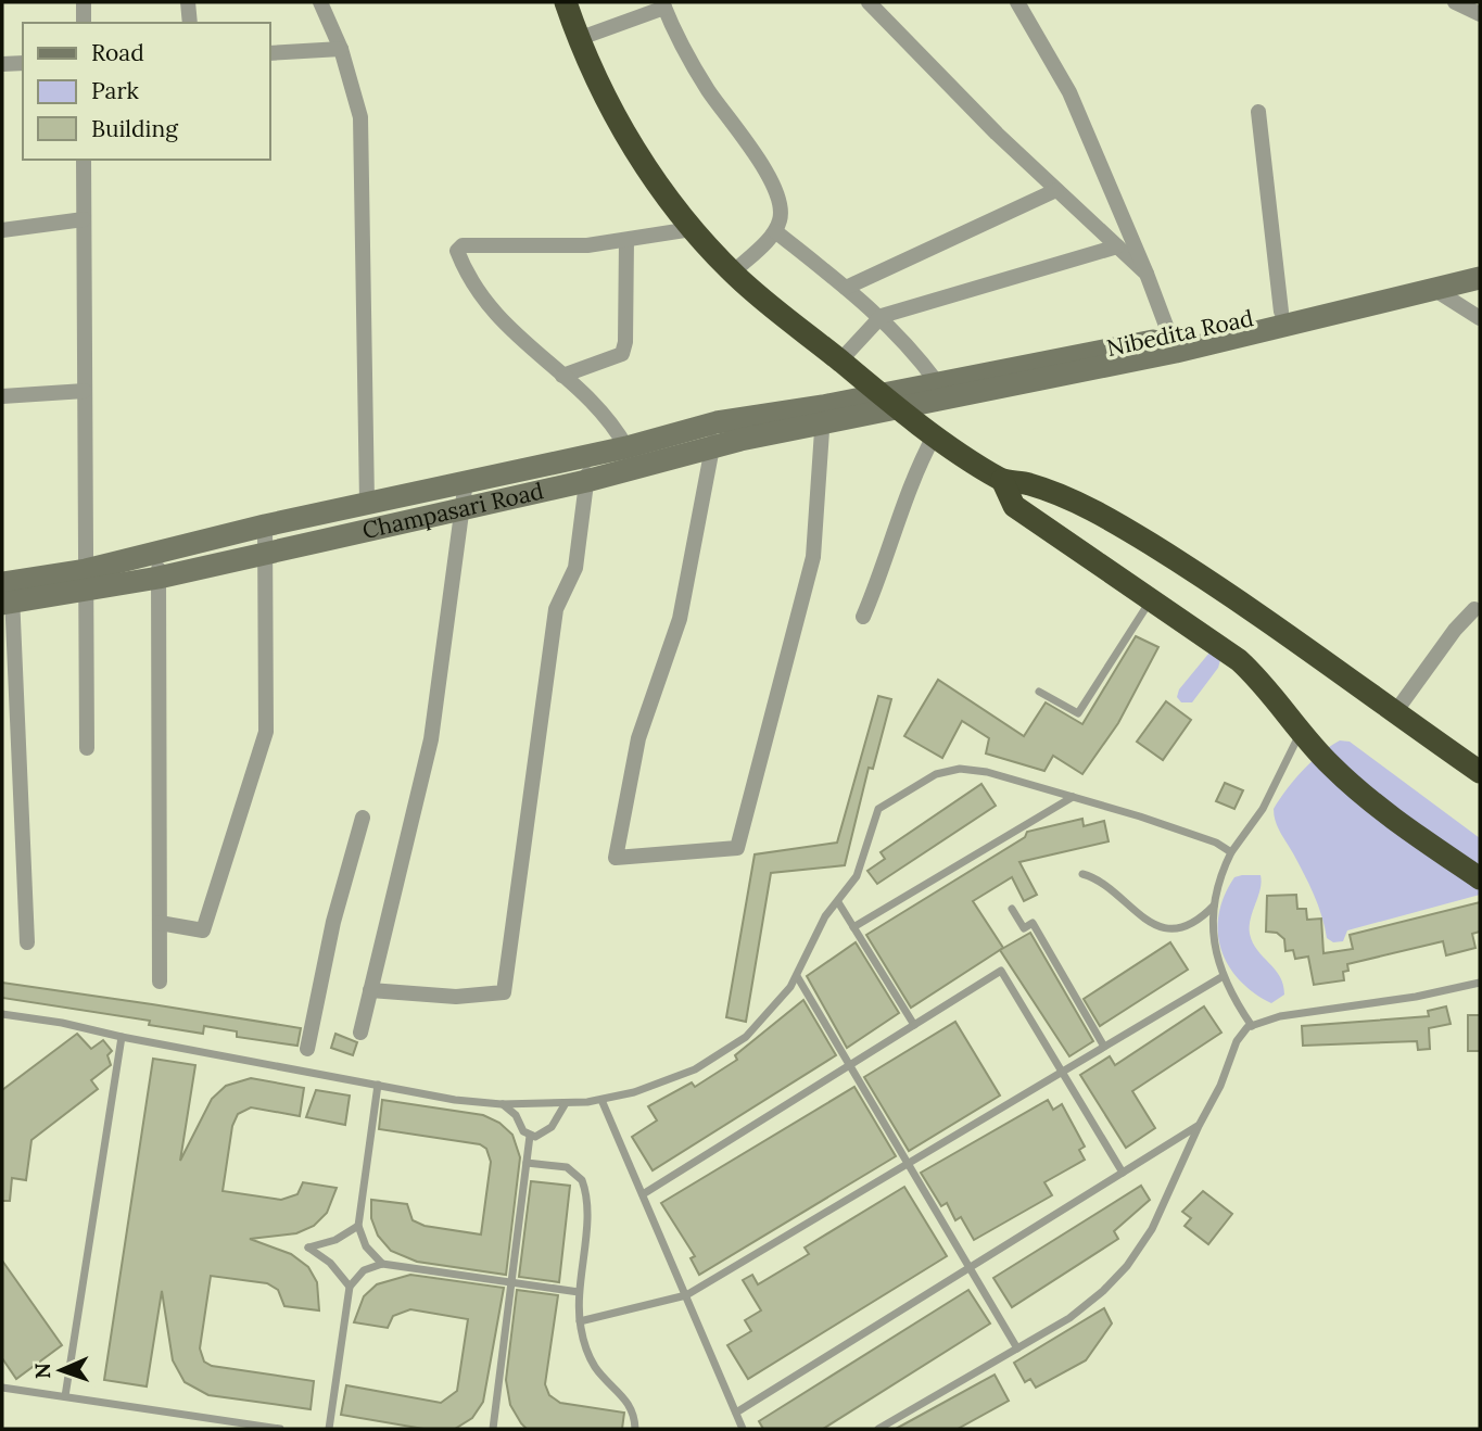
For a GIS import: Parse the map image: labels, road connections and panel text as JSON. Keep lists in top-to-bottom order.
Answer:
{
  "streets": {
    "main road": ["Nibedita Road", "Champasari Road"]
  },
  "crossings": [
    ["Nibedita Road", "Champasari Road"]
  ],
  "legend": ["Road", "Park", "Building"],
  "north": "left"
}
